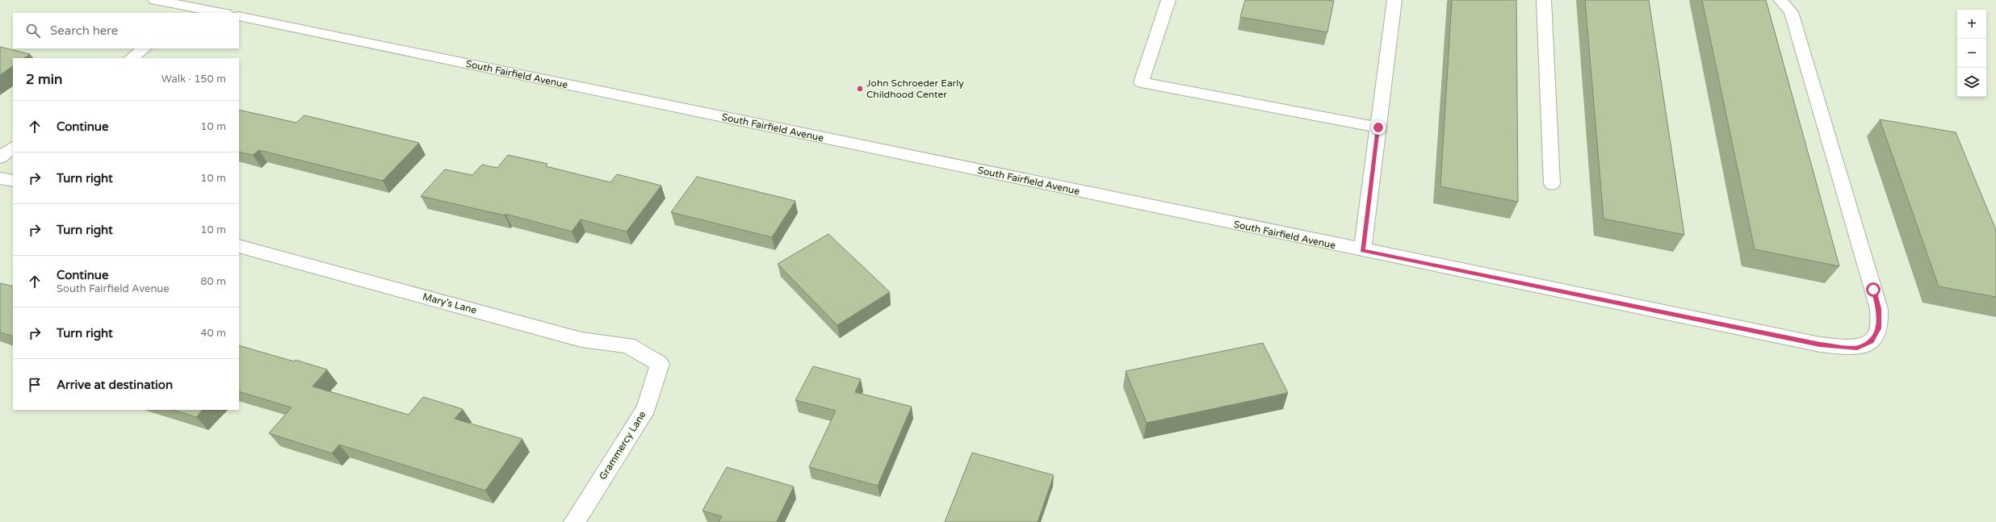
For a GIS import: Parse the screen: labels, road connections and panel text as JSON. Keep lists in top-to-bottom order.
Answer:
{
  "streets": {
    "street": ["South Fairfield Avenue", "Mary's Lane", "Grammercy Lane"]
  },
  "crossings": [
    ["Mary's Lane", "Grammercy Lane"]
  ],
  "places": ["John Schroeder Early Childhood Center"],
  "page": {
    "map_buttons": ["+", "−"],
    "search": "Search here",
    "heading": ["2 min", "Walk · 150 m"],
    "list": [
      ["Continue", "10 m"],
      ["Turn right", "10 m"],
      ["Turn right", "10 m"],
      ["Continue", "South Fairfield Avenue", "80 m"],
      ["Turn right", "40 m"],
      "Arrive at destination"
    ]
  }
}
